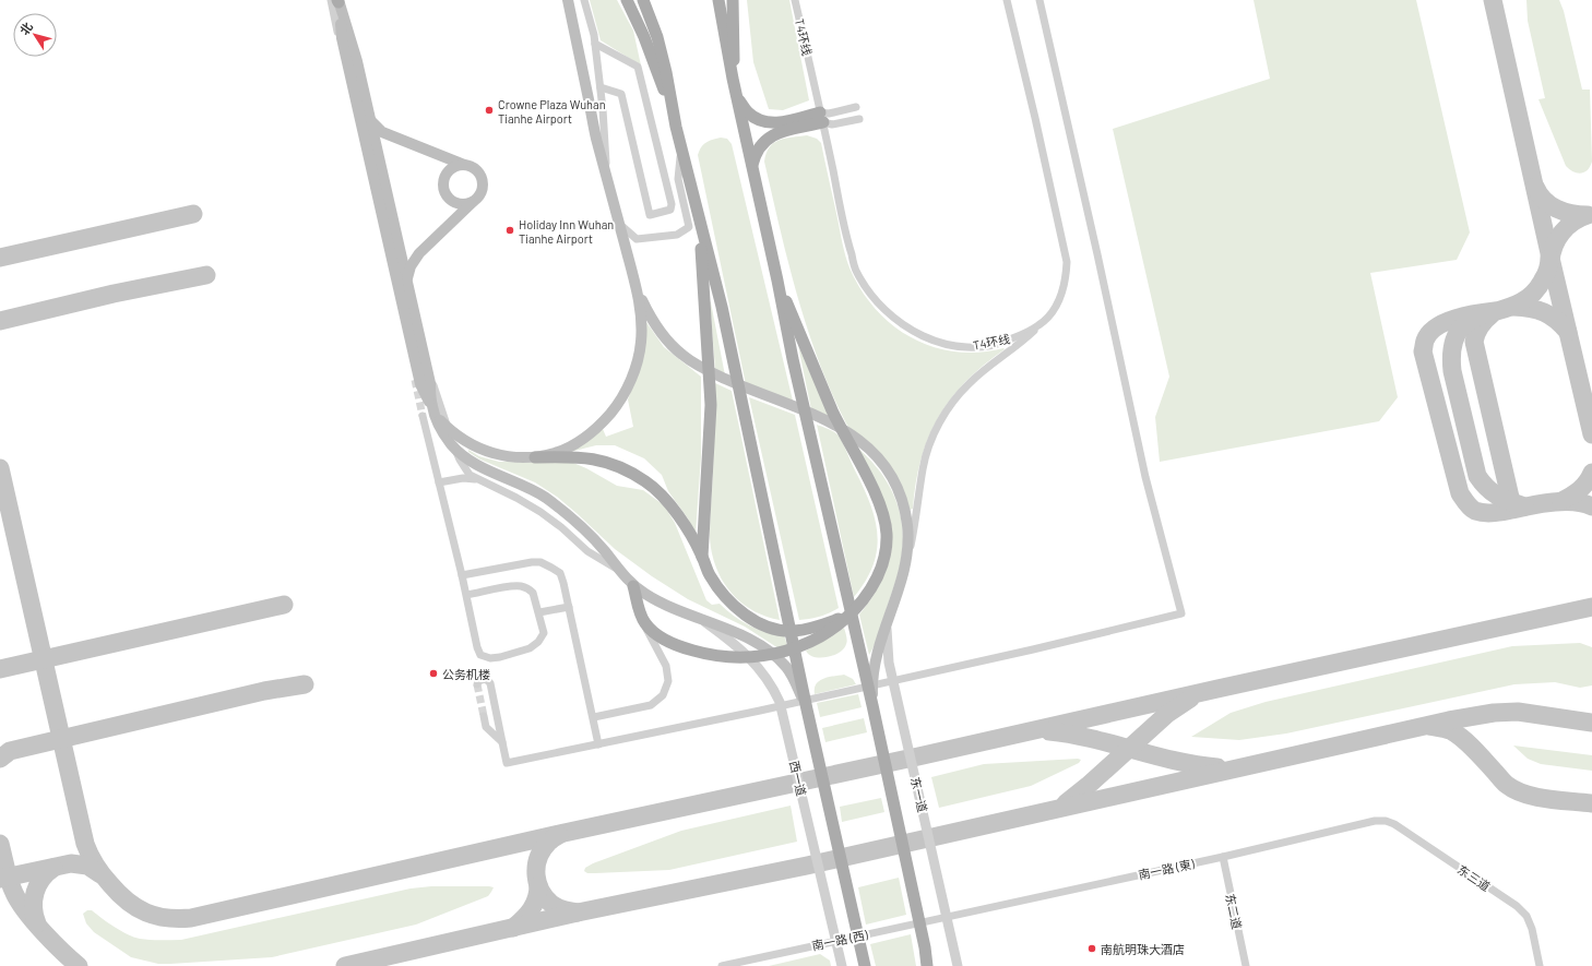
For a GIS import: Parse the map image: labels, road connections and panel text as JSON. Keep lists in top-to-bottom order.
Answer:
{
  "streets": {
    "street": [
      "T4环线",
      "西一道",
      "东一道",
      "南一路 (東)",
      "东三道",
      "东二道",
      "南一路 (西)"
    ]
  },
  "crossings": [
    ["南一路 (東)", "东三道"],
    ["南一路 (東)", "东二道"],
    ["南一路 (東)", "南一路 (西)"]
  ],
  "places": [
    "Crowne Plaza Wuhan Tianhe Airport",
    "Holiday Inn Wuhan Tianhe Airport",
    "公务机楼",
    "南航明珠大酒店"
  ],
  "north": "top left"
}
